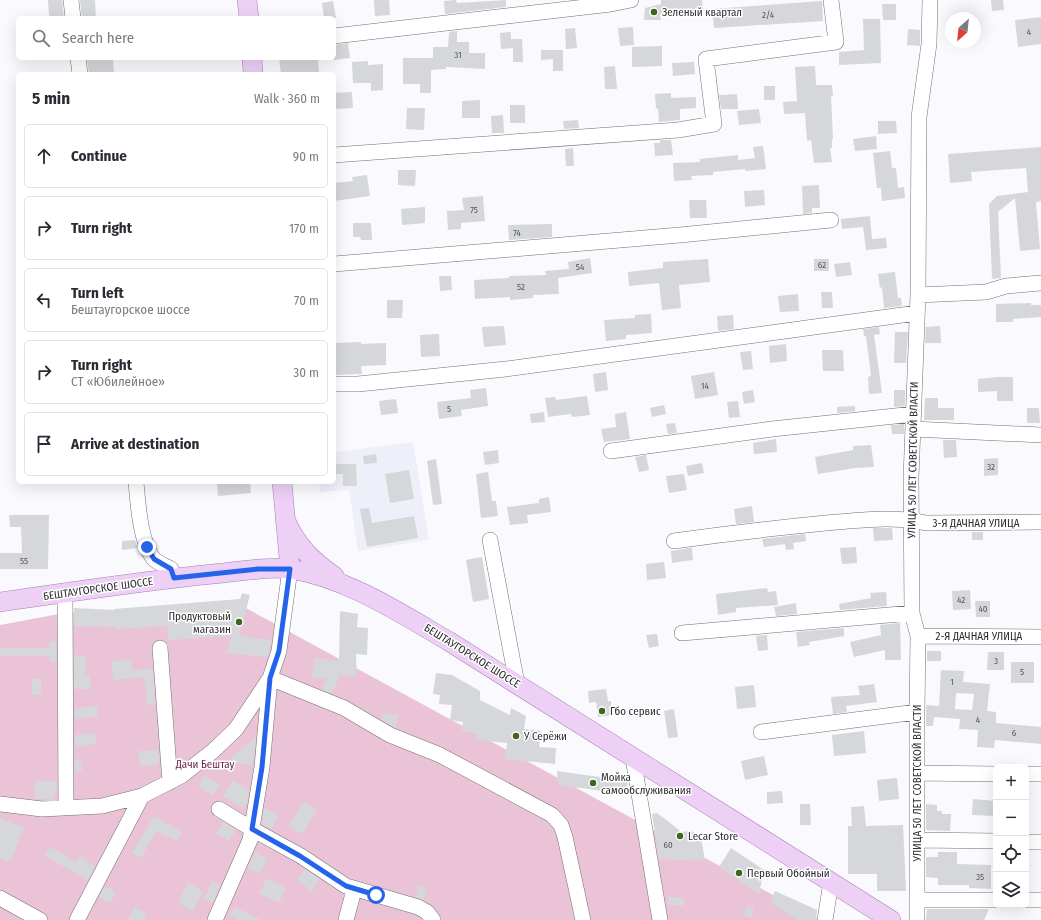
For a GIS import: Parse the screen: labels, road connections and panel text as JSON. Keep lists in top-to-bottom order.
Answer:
{
  "streets": {
    "main road": ["БЕШТАУГОРСКОЕ ШОССЕ"],
    "street": ["УЛИЦА 50 ЛЕТ СОВЕТСКОЙ ВЛАСТИ", "3-Я ДАЧНАЯ УЛИЦА", "2-Я ДАЧНАЯ УЛИЦА"]
  },
  "crossings": [
    ["УЛИЦА 50 ЛЕТ СОВЕТСКОЙ ВЛАСТИ", "3-Я ДАЧНАЯ УЛИЦА"],
    ["УЛИЦА 50 ЛЕТ СОВЕТСКОЙ ВЛАСТИ", "2-Я ДАЧНАЯ УЛИЦА"]
  ],
  "parks": ["Дачи Бештау"],
  "places": [
    "Зеленый квартал",
    "Продуктовый магазин",
    "Гбо cервис",
    "У Серёжи",
    "Мойка самообслуживания",
    "Lecar Store",
    "Первый Обойный"
  ],
  "house_numbers": [
    "2/4",
    "4",
    "31",
    "75",
    "74",
    "62",
    "54",
    "52",
    "14",
    "5",
    "32",
    "55",
    "42",
    "40",
    "3",
    "5",
    "1",
    "4",
    "6",
    "60",
    "35"
  ],
  "north": "bottom left",
  "page": {
    "search": "Search here",
    "heading": ["5 min", "Walk · 360 m"],
    "list": [
      ["Continue", "90 m"],
      ["Turn right", "170 m"],
      ["Turn left", "Бештаугорское шоссе", "70 m"],
      ["Turn right", "СТ «Юбилейное»", "30 m"],
      "Arrive at destination"
    ],
    "map_buttons": ["+", "−"]
  }
}
